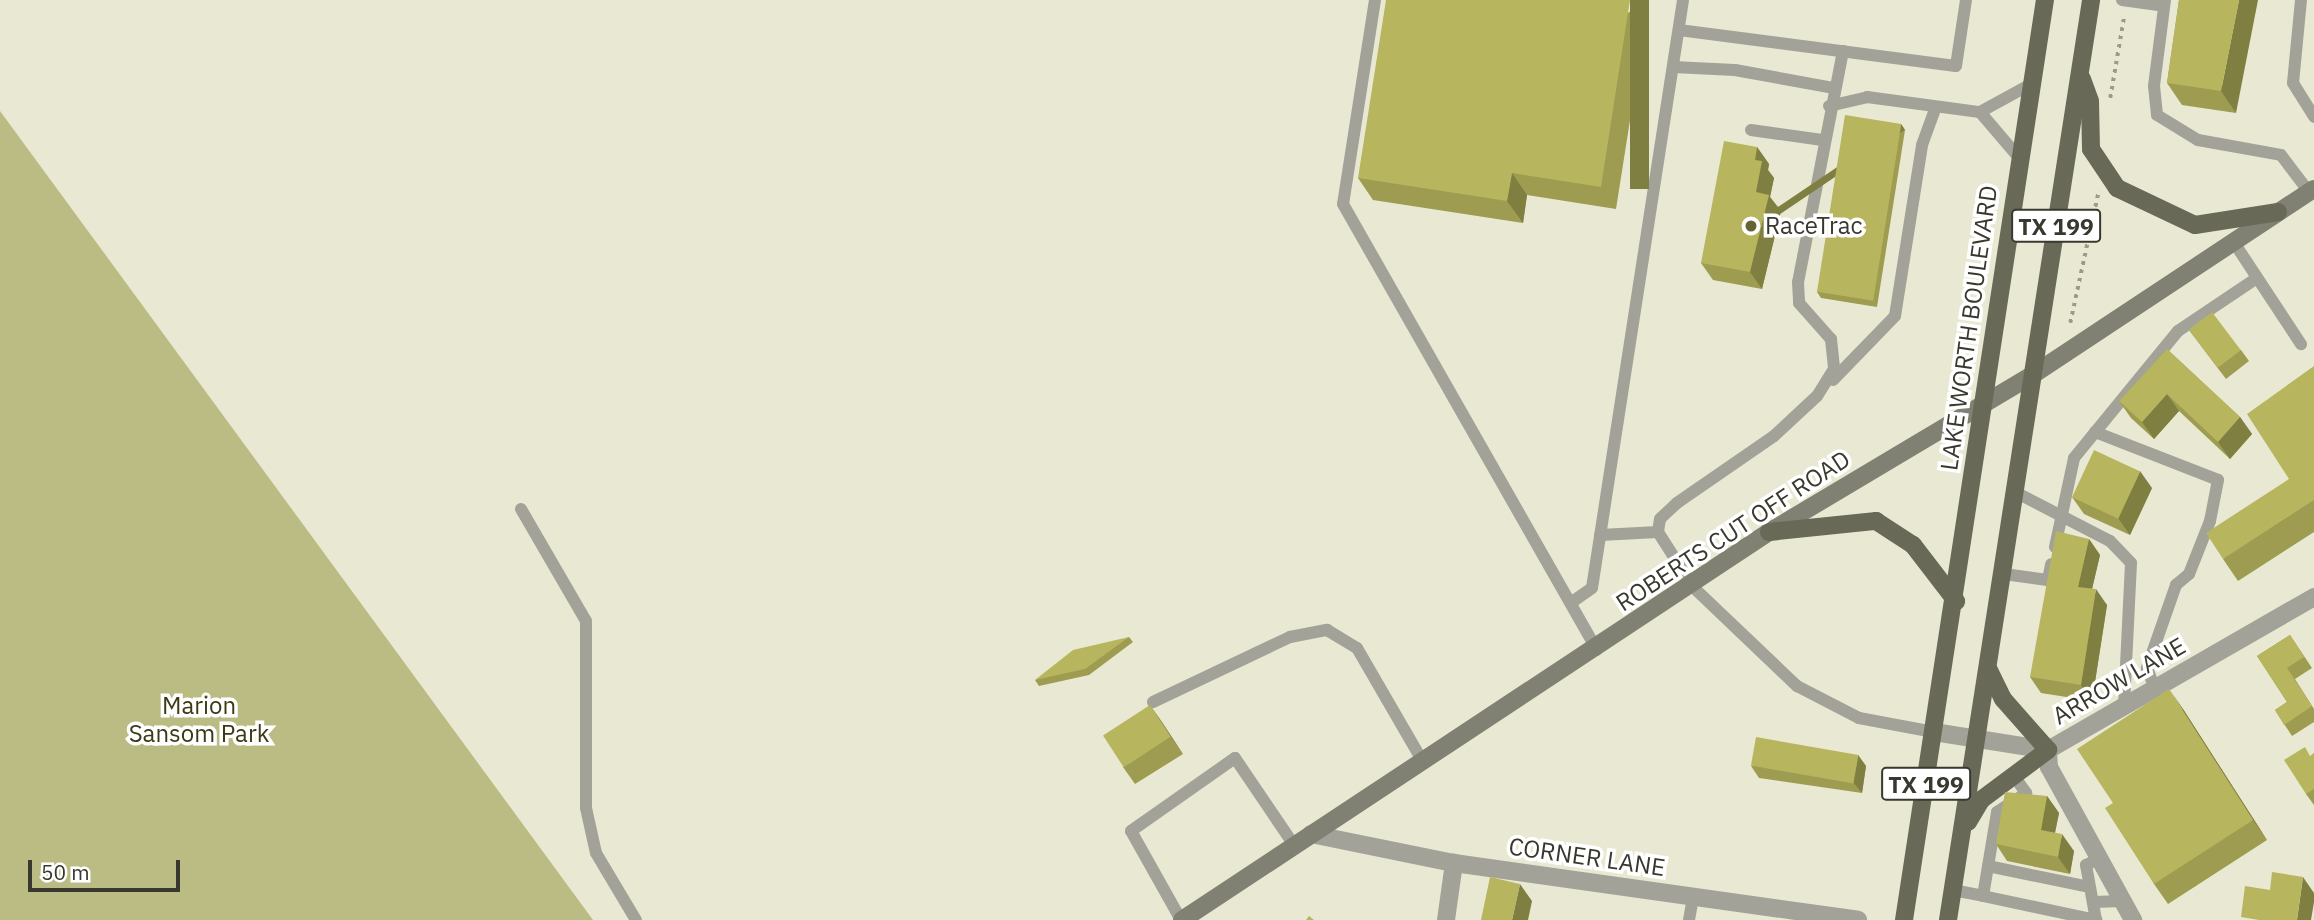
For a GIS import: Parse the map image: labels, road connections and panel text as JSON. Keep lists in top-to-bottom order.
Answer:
{
  "streets": {
    "main road": ["TX 199", "LAKE WORTH BOULEVARD"],
    "street": ["ROBERTS CUT OFF ROAD", "ARROW LANE", "CORNER LANE"]
  },
  "crossings": [
    ["TX 199", "LAKE WORTH BOULEVARD"],
    ["TX 199", "ROBERTS CUT OFF ROAD"],
    ["TX 199", "ARROW LANE"],
    ["LAKE WORTH BOULEVARD", "ROBERTS CUT OFF ROAD"],
    ["LAKE WORTH BOULEVARD", "ARROW LANE"],
    ["ROBERTS CUT OFF ROAD", "CORNER LANE"]
  ],
  "parks": ["Marion Sansom Park"],
  "places": ["RaceTrac"],
  "scale_bar": "50 m"
}
